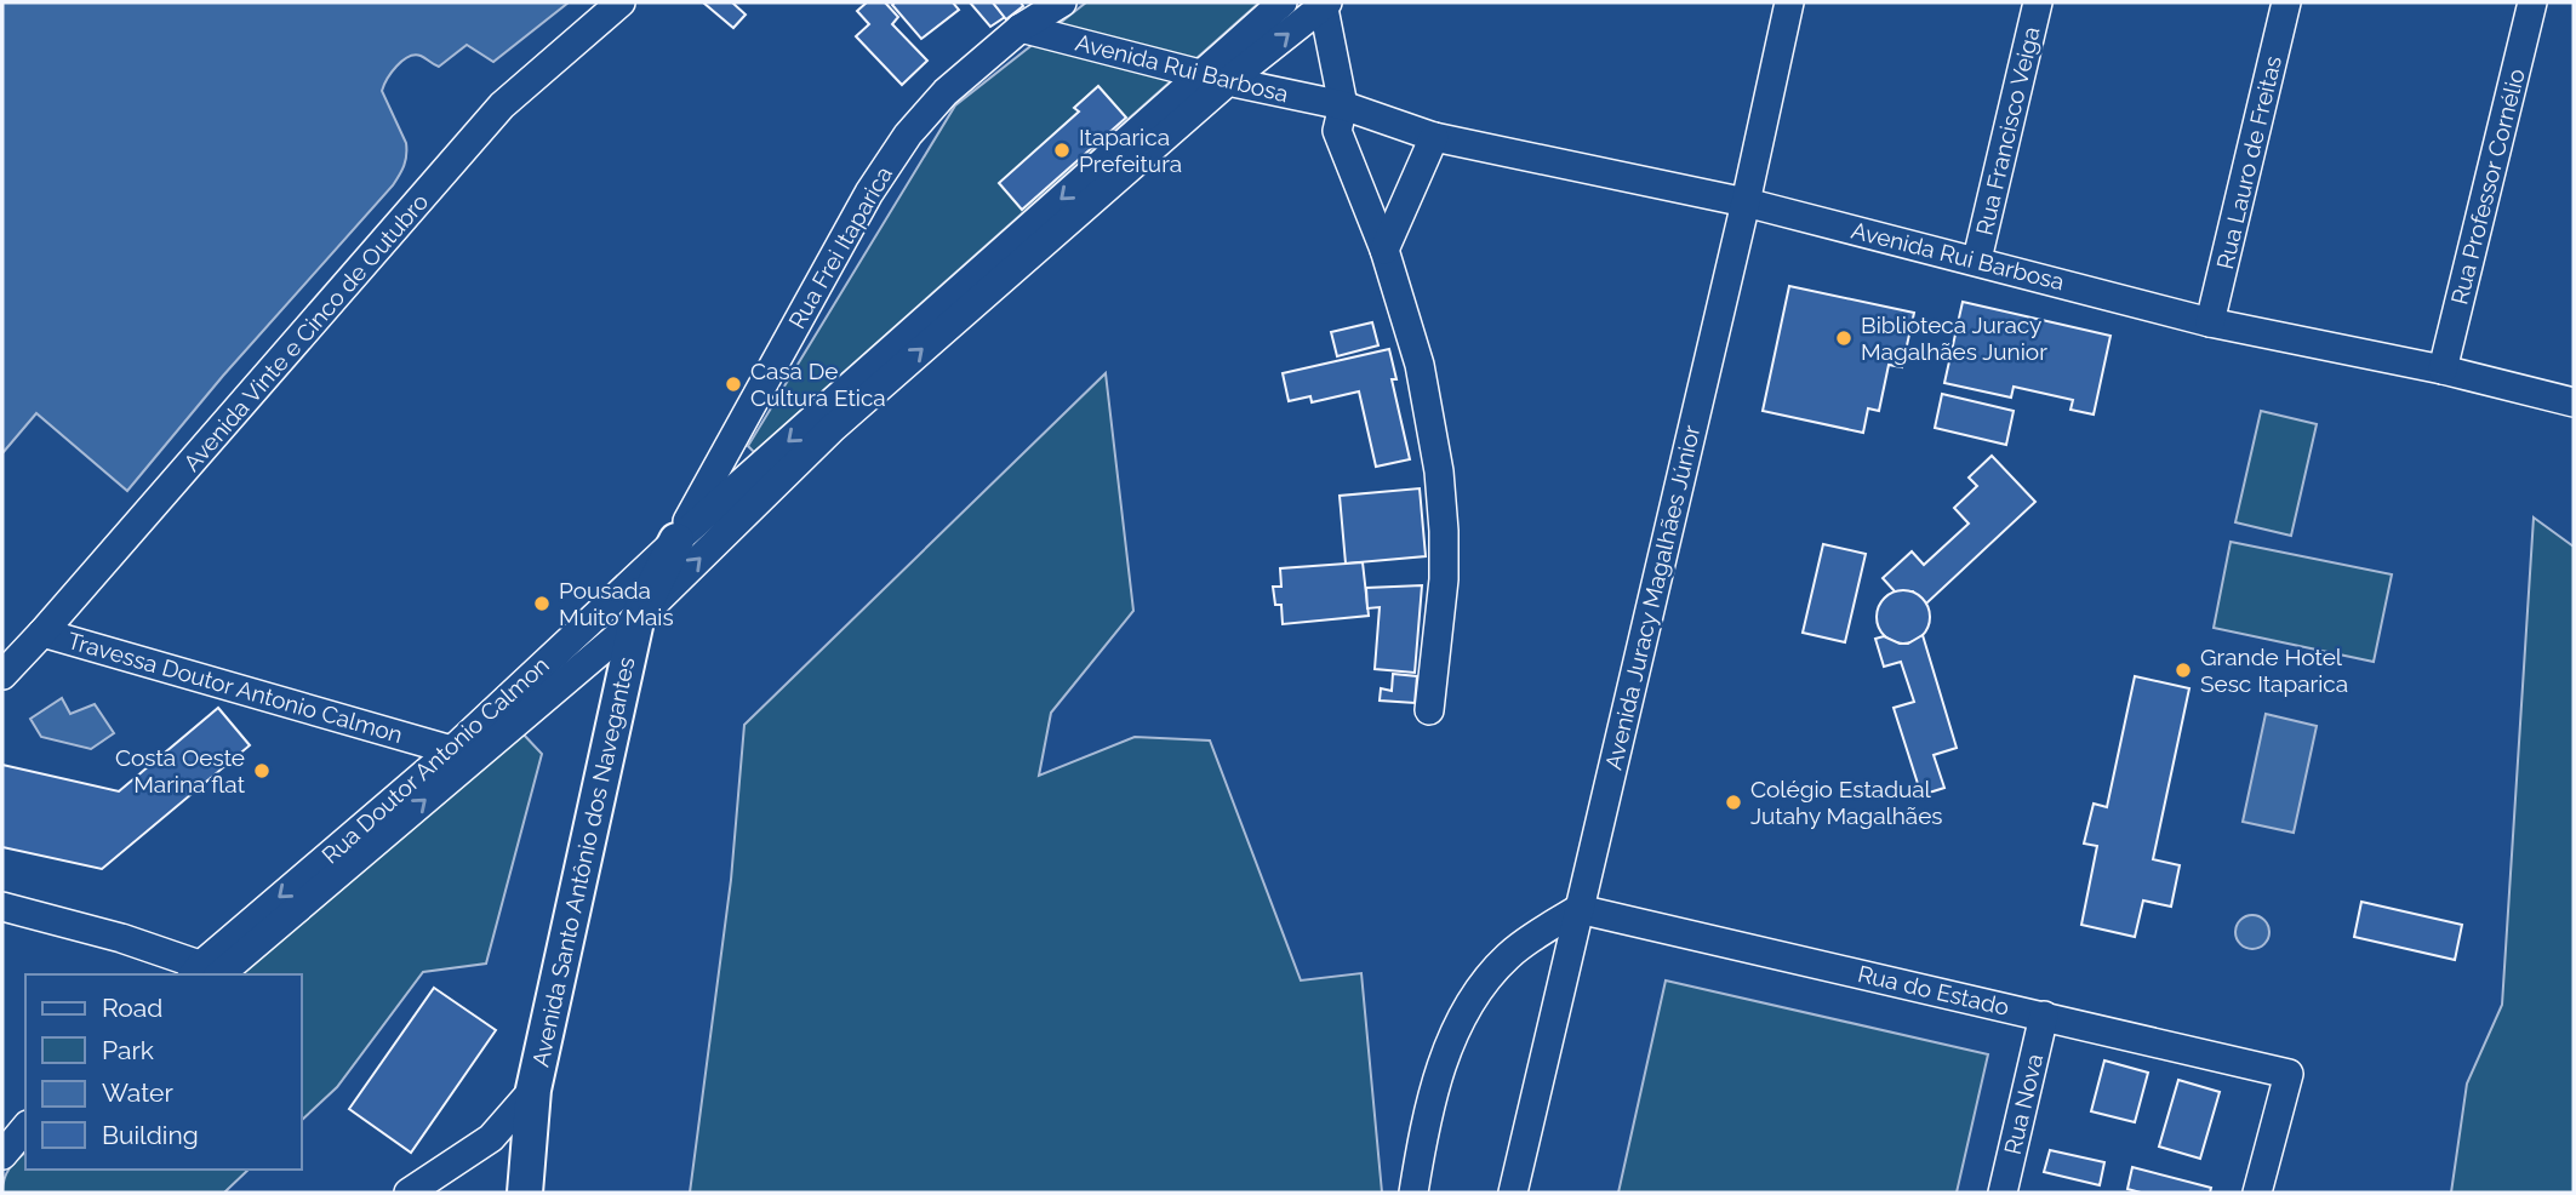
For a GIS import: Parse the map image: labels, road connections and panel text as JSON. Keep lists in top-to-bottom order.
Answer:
{
  "streets": {
    "main road": ["Avenida Santo Antônio dos Navegantes"],
    "street": [
      "Avenida Rui Barbosa",
      "Rua Francisco Veiga",
      "Rua Lauro de Freitas",
      "Rua Professor Cornélio",
      "Rua Frei Itaparica",
      "Avenida Vinte e Cinco de Outubro",
      "Avenida Juracy Magalhães Júnior",
      "Travessa Doutor Antonio Calmon",
      "Rua Doutor Antonio Calmon",
      "Rua do Estado",
      "Rua Nova"
    ]
  },
  "crossings": [
    ["Avenida Rui Barbosa", "Rua Francisco Veiga"],
    ["Avenida Rui Barbosa", "Rua Lauro de Freitas"],
    ["Avenida Rui Barbosa", "Rua Professor Cornélio"],
    ["Avenida Rui Barbosa", "Rua Frei Itaparica"],
    ["Avenida Rui Barbosa", "Avenida Juracy Magalhães Júnior"],
    ["Rua Frei Itaparica", "Rua Doutor Antonio Calmon"],
    ["Rua Frei Itaparica", "Avenida Santo Antônio dos Navegantes"],
    ["Avenida Vinte e Cinco de Outubro", "Travessa Doutor Antonio Calmon"],
    ["Avenida Juracy Magalhães Júnior", "Rua do Estado"],
    ["Travessa Doutor Antonio Calmon", "Rua Doutor Antonio Calmon"],
    ["Rua Doutor Antonio Calmon", "Avenida Santo Antônio dos Navegantes"],
    ["Rua do Estado", "Rua Nova"]
  ],
  "places": [
    "Itaparica Prefeitura",
    "Biblioteca Juracy Magalhães Junior",
    "Casa De Cultura Etica",
    "Pousada Muito Mais",
    "Grande Hotel Sesc Itaparica",
    "Costa Oeste Marina flat",
    "Colégio Estadual Jutahy Magalhães"
  ],
  "legend": [
    "Road",
    "Park",
    "Water",
    "Building"
  ]
}
